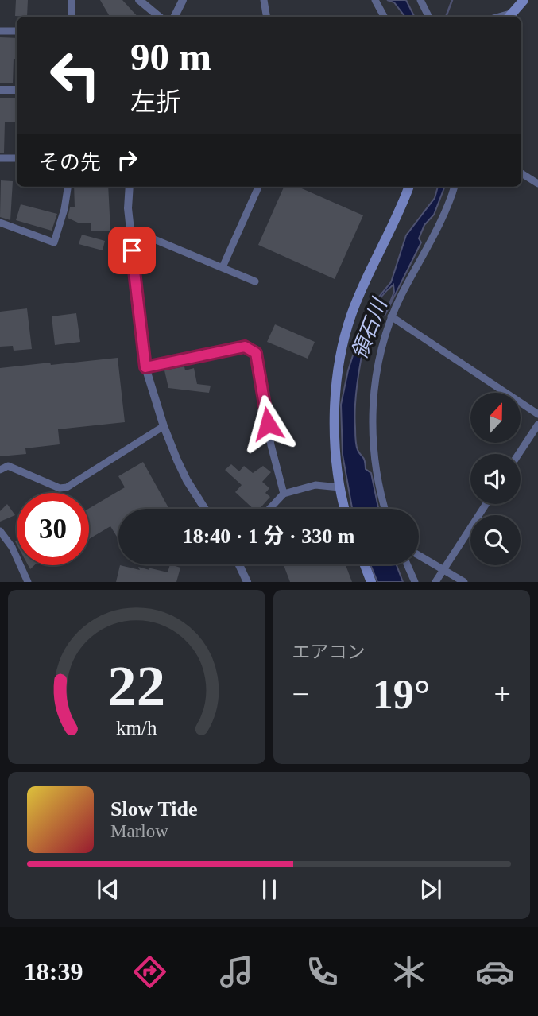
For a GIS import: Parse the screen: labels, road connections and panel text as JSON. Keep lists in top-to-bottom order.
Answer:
{
  "water": ["領石川"],
  "north": "top",
  "page": {
    "turn": ["90 m", "左折"],
    "then": "その先",
    "limit": "30",
    "trip": "18:40 · 1 分 · 330 m",
    "tile": "エアコン",
    "heat": ["−", "19°", "+"],
    "song": ["Slow Tide", "Marlow"],
    "tabs": "18:39",
    "gauge": ["22", "km/h"]
  }
}
